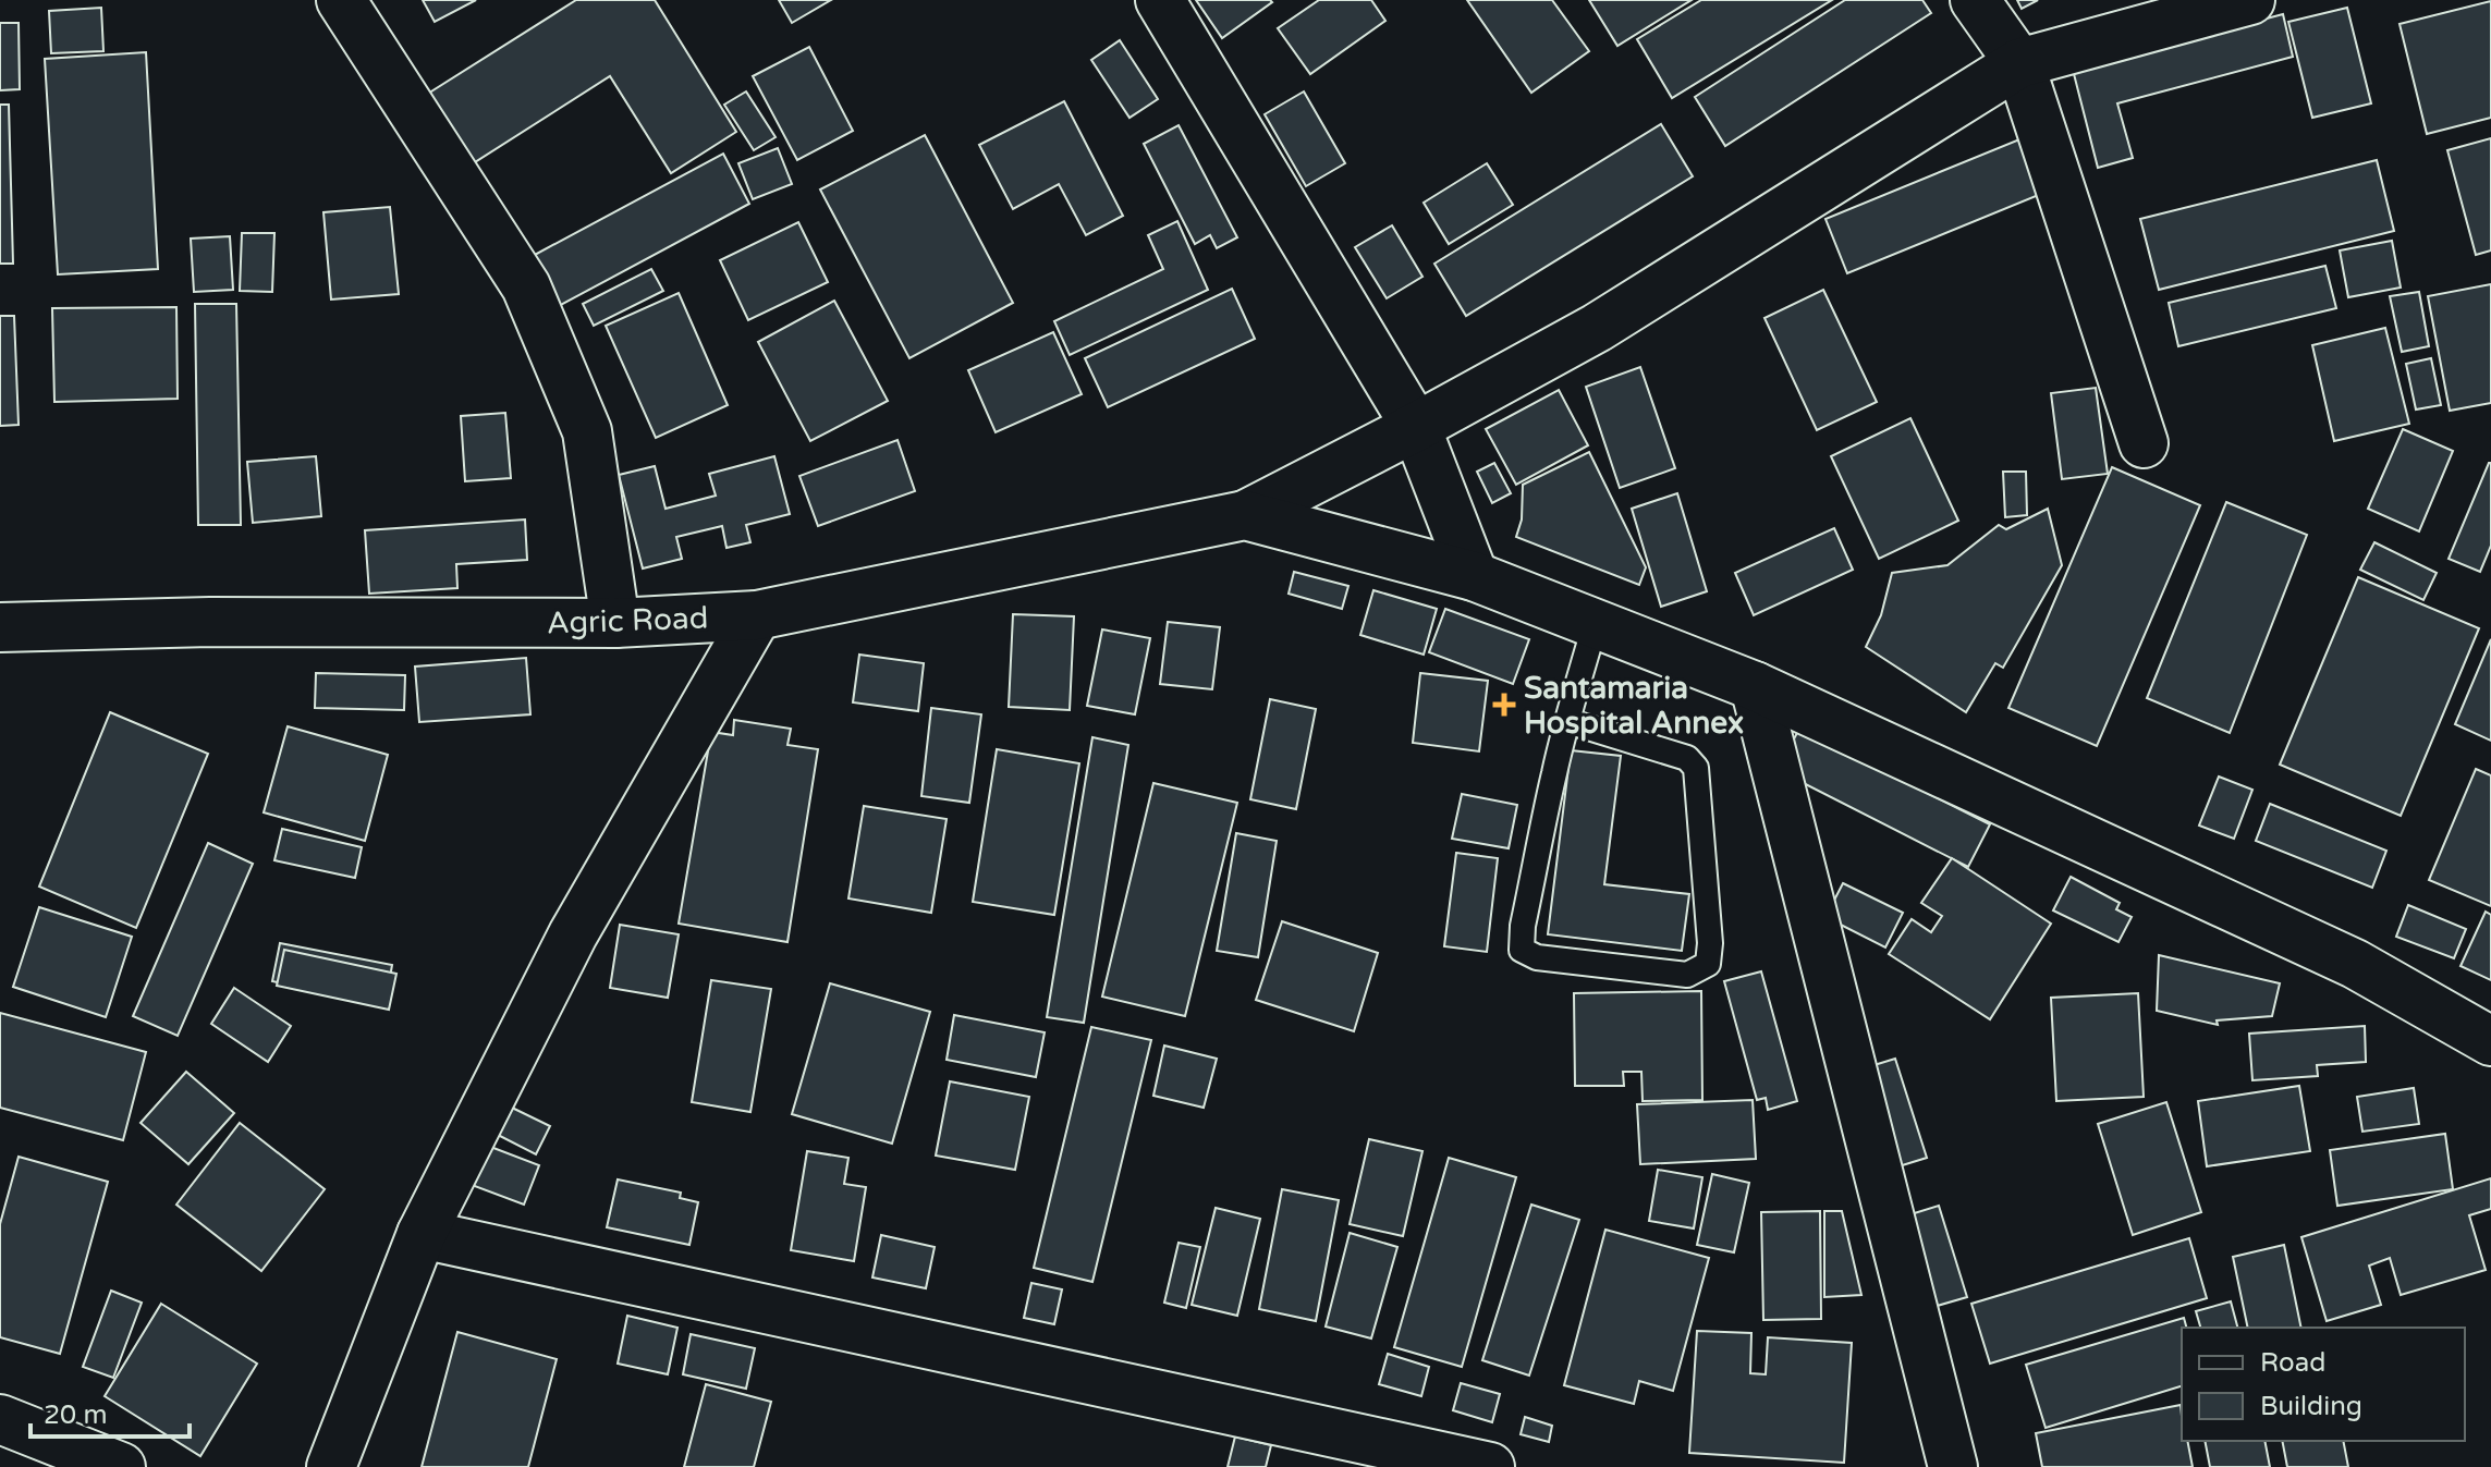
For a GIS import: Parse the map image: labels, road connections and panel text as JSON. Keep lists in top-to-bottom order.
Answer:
{
  "streets": {
    "street": ["Agric Road"]
  },
  "places": {
    "health": ["Santamaria Hospital Annex"]
  },
  "legend": ["Road", "Building"],
  "scale_bar": "20 m"
}
